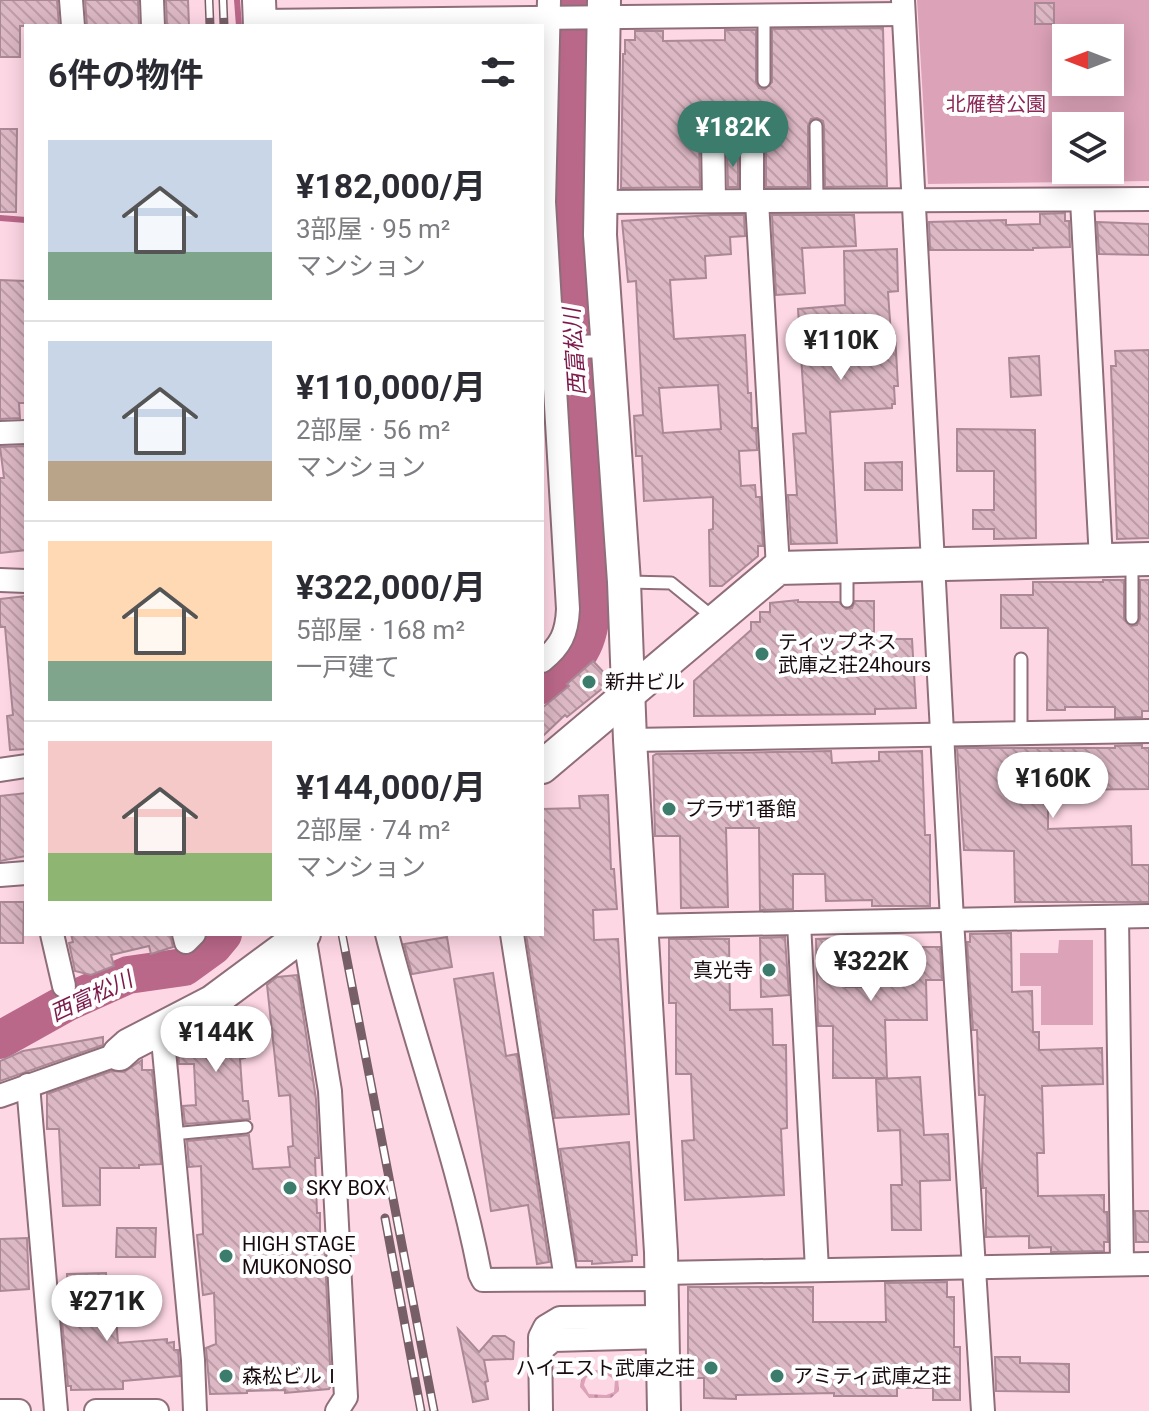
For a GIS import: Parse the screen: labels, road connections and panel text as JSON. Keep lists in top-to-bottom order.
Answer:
{
  "water": ["西富松川"],
  "parks": ["北雁替公園"],
  "places": [
    "ティップネス 武庫之荘24hours",
    "新井ビル",
    "プラザ1番館",
    "真光寺",
    "SKY BOX",
    "HIGH STAGE MUKONOSO",
    "ハイエスト武庫之荘",
    "森松ビルⅠ",
    "アミティ武庫之荘"
  ],
  "north": "left",
  "page": {
    "heading": "6件の物件",
    "price": [
      "¥182K",
      "¥110K",
      "¥160K",
      "¥322K",
      "¥144K",
      "¥271K"
    ],
    "list": [
      {
        "name": "¥182,000/月",
        "note": "3部屋 · 95 m² · マンション"
      },
      {
        "name": "¥110,000/月",
        "note": "2部屋 · 56 m² · マンション"
      },
      {
        "name": "¥322,000/月",
        "note": "5部屋 · 168 m² · 一戸建て"
      },
      {
        "name": "¥144,000/月",
        "note": "2部屋 · 74 m² · マンション"
      }
    ]
  }
}
